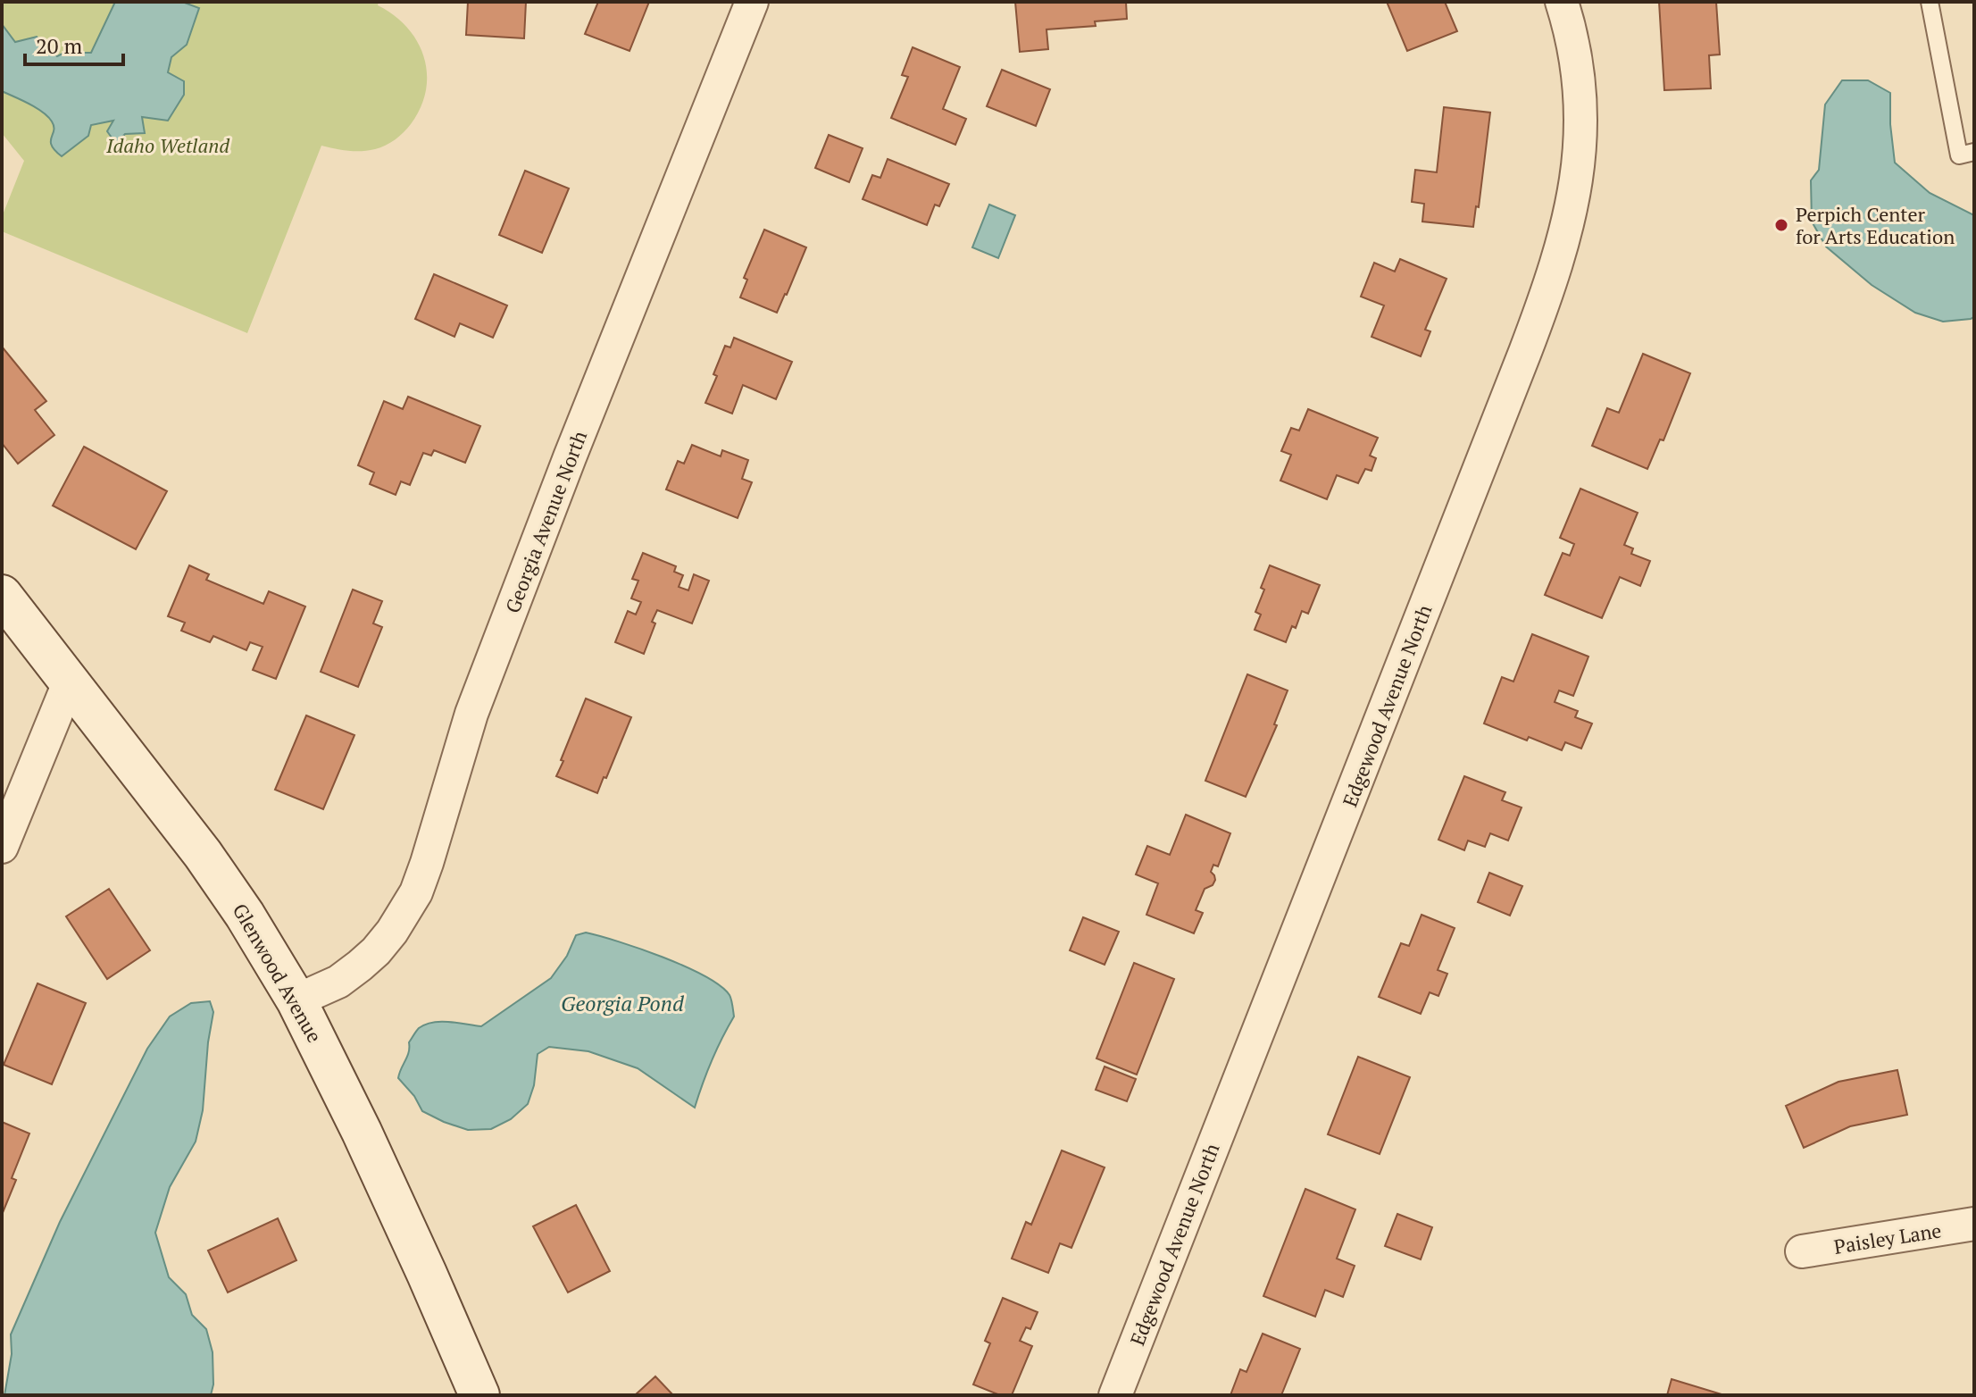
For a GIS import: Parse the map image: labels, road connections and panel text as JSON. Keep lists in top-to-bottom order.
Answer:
{
  "streets": {
    "street": [
      "Georgia Avenue North",
      "Edgewood Avenue North",
      "Glenwood Avenue",
      "Paisley Lane"
    ]
  },
  "crossings": [
    ["Georgia Avenue North", "Glenwood Avenue"]
  ],
  "water": ["Georgia Pond"],
  "parks": ["Idaho Wetland"],
  "places": ["Perpich Center for Arts Education"],
  "scale_bar": "20 m"
}
